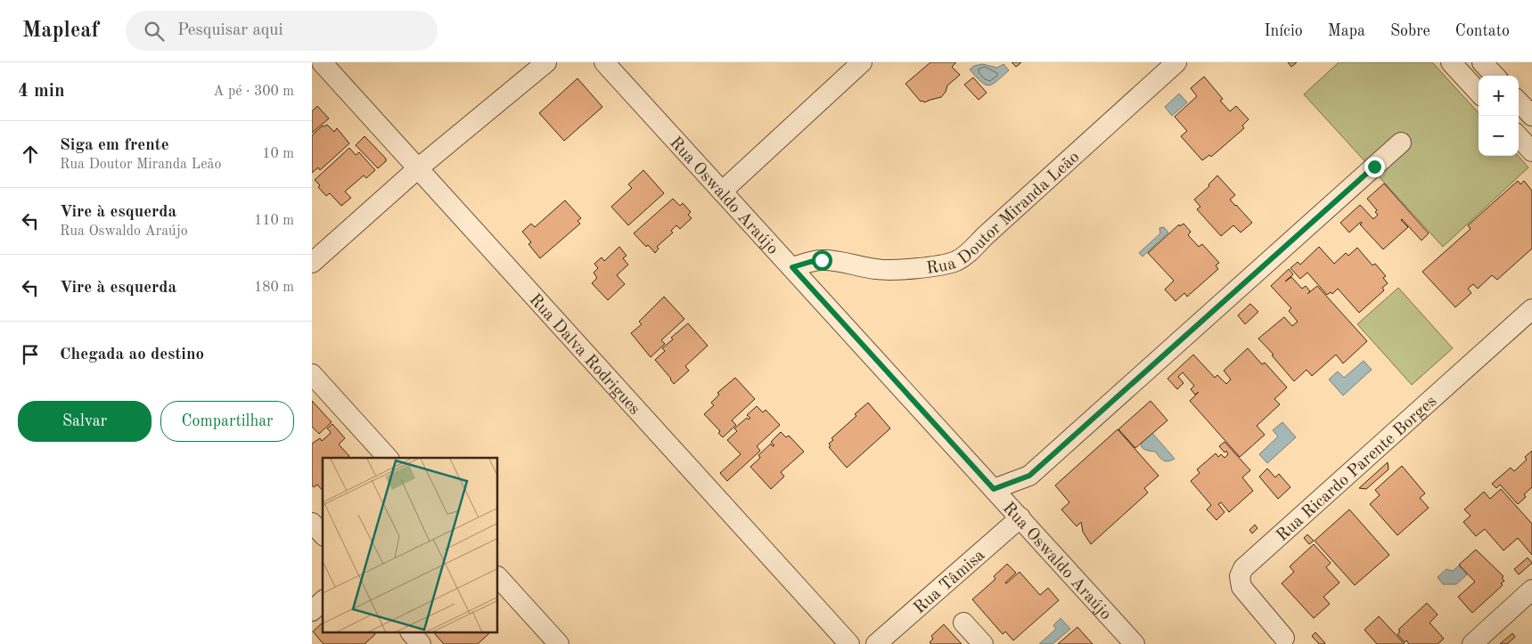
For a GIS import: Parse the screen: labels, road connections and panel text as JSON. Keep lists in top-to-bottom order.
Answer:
{
  "streets": {
    "street": [
      "Rua Oswaldo Araújo",
      "Rua Doutor Miranda Leão",
      "Rua Dalva Rodrigues",
      "Rua Ricardo Parente Borges",
      "Rua Tâmisa"
    ]
  },
  "crossings": [
    ["Rua Oswaldo Araújo", "Rua Doutor Miranda Leão"],
    ["Rua Oswaldo Araújo", "Rua Tâmisa"]
  ],
  "page": {
    "header": "Mapleaf",
    "search": "Pesquisar aqui",
    "nav": [
      "Início",
      "Mapa",
      "Sobre",
      "Contato"
    ],
    "heading": ["4 min", "A pé · 300 m"],
    "map_buttons": ["+", "−"],
    "list": [
      ["Siga em frente", "Rua Doutor Miranda Leão", "10 m"],
      ["Vire à esquerda", "Rua Oswaldo Araújo", "110 m"],
      ["Vire à esquerda", "180 m"],
      "Chegada ao destino"
    ],
    "buttons": ["Salvar", "Compartilhar"]
  }
}
